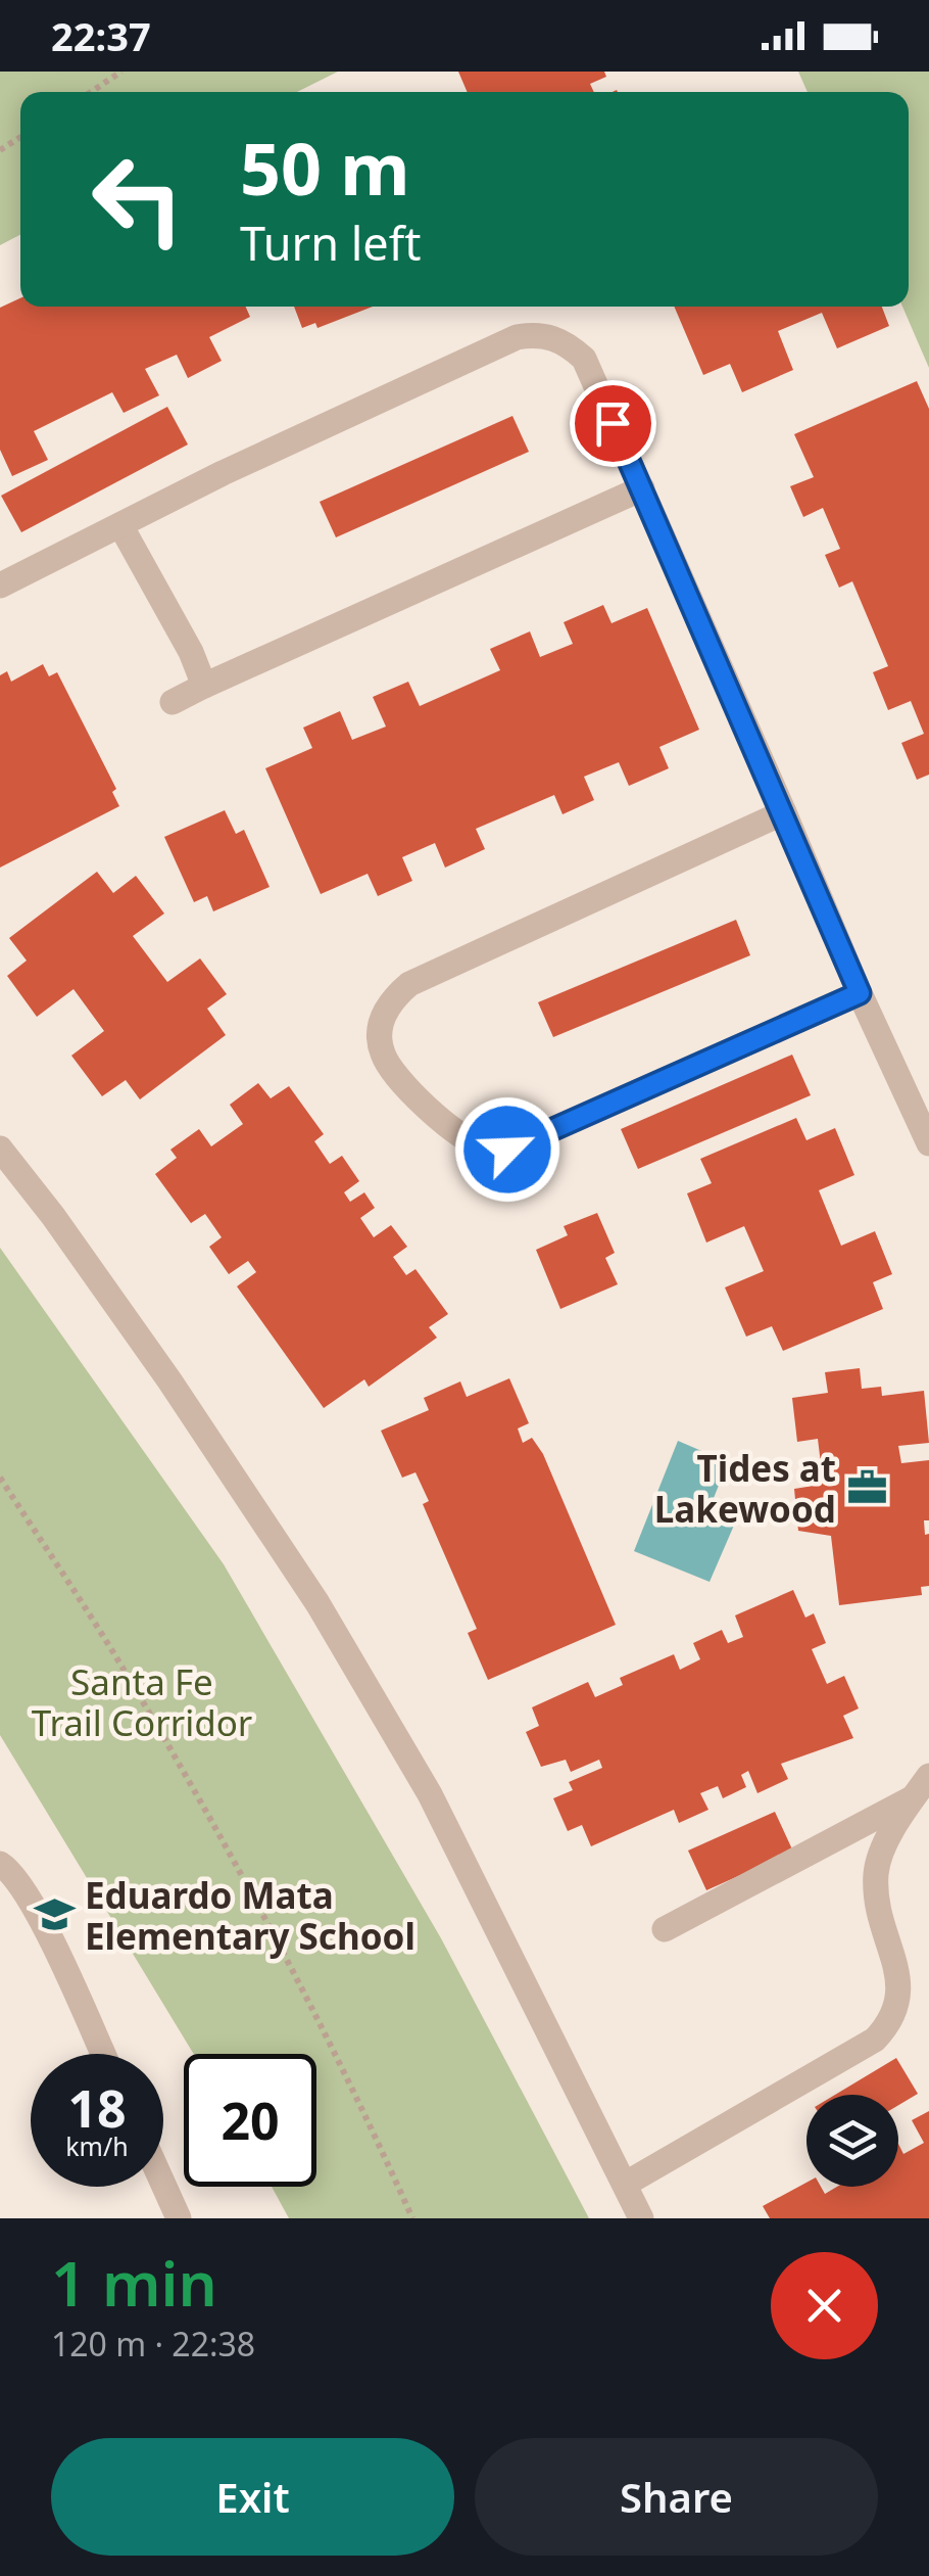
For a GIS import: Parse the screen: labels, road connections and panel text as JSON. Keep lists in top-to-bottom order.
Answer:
{
  "parks": ["Santa Fe Trail Corridor"],
  "places": {
    "office": ["Tides at Lakewood"],
    "school or university": ["Eduardo Mata Elementary School"]
  },
  "page": {
    "status": "22:37",
    "turn": ["50 m", "Turn left"],
    "speed": "18 km/h",
    "limit": "20",
    "heading": ["1 min", "120 m · 22:38"],
    "buttons": ["Exit", "Share"]
  }
}
